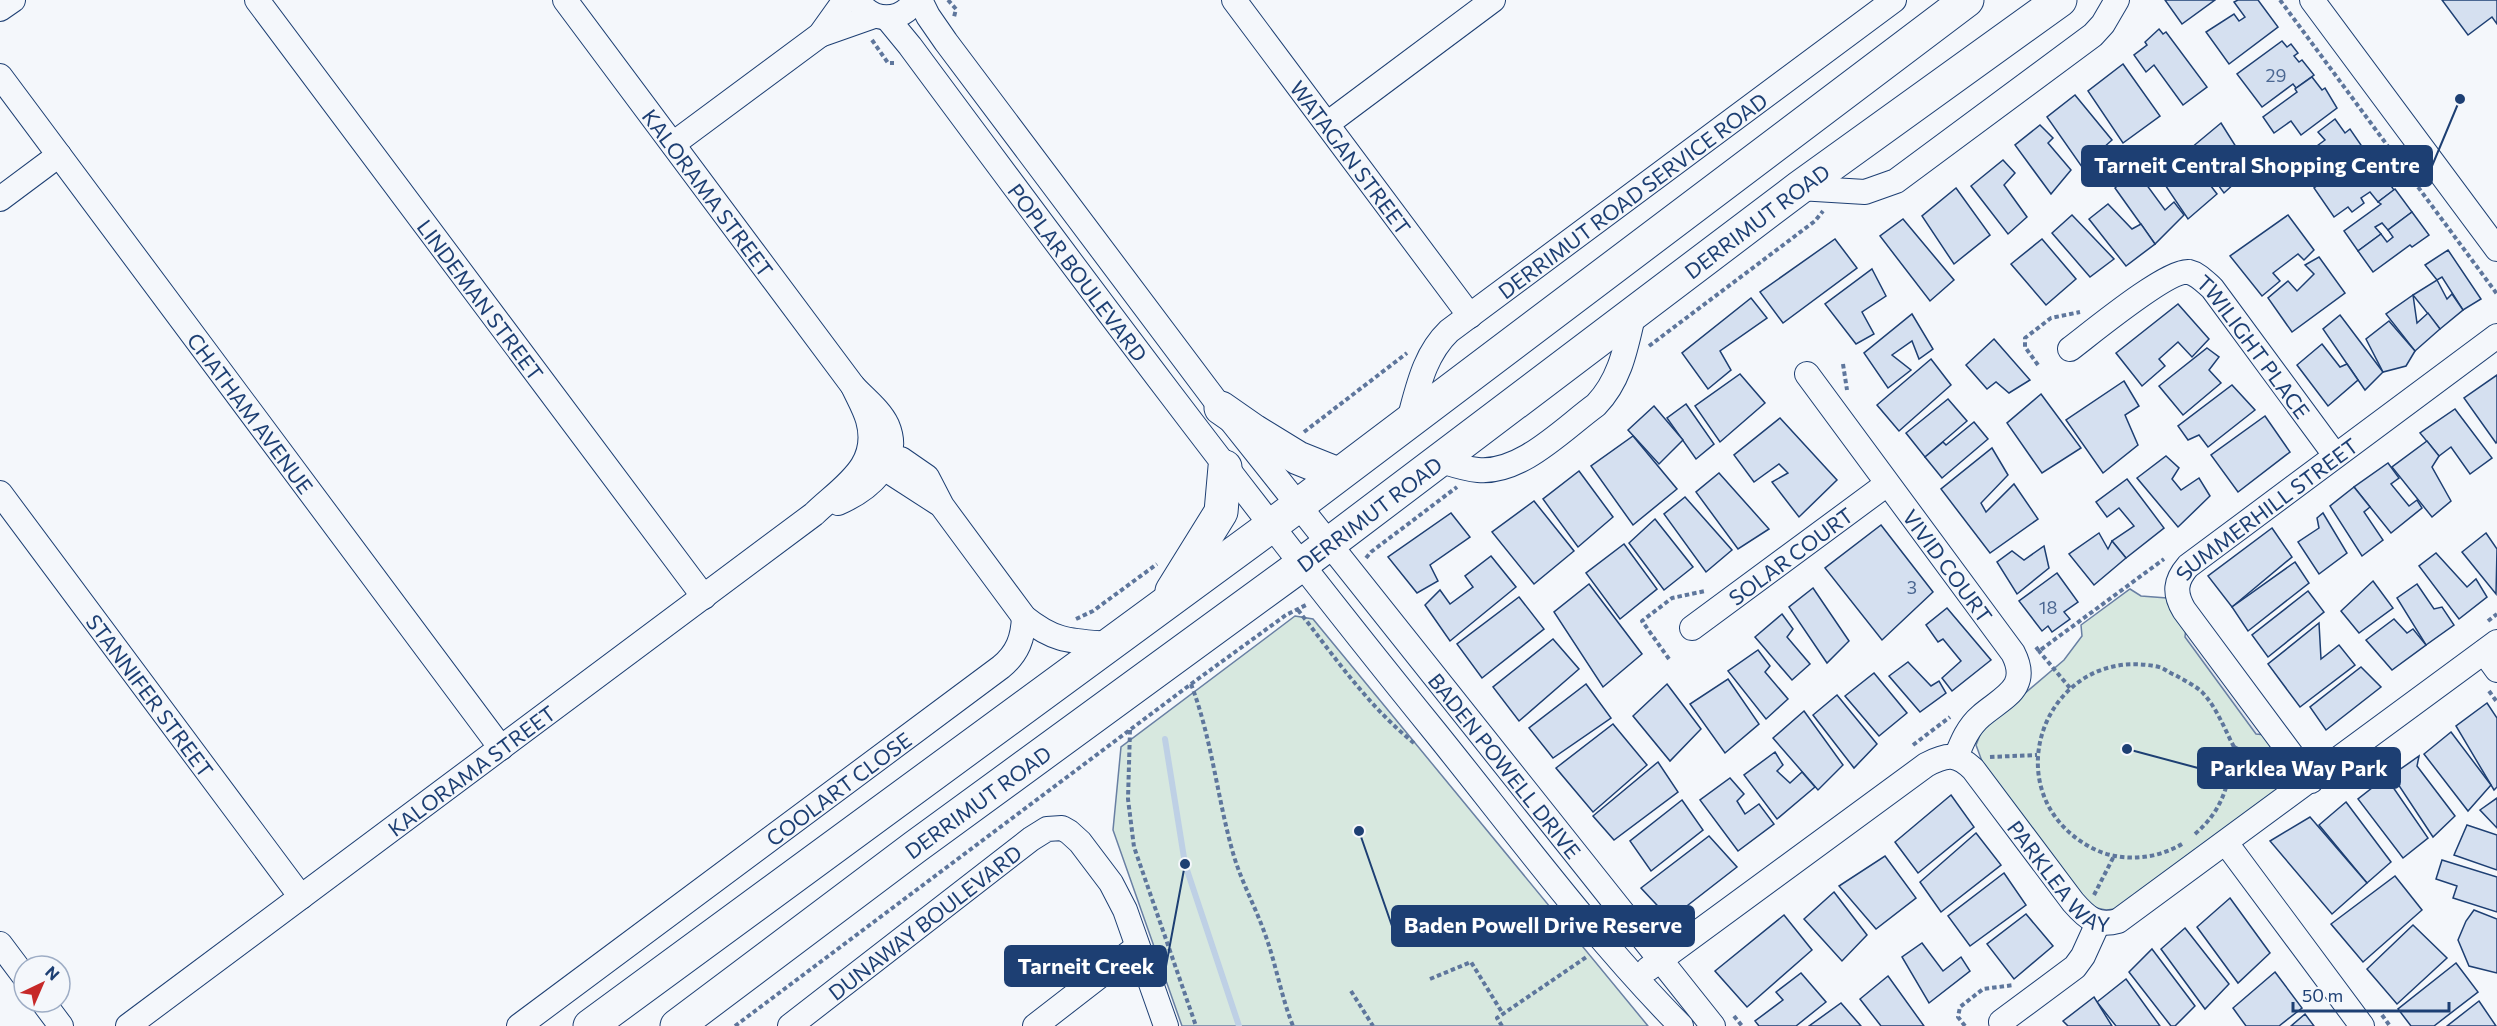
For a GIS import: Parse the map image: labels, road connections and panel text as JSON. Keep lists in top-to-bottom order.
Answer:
{
  "streets": {
    "highway": ["DERRIMUT ROAD"],
    "street": [
      "WATAGAN STREET",
      "KALORAMA STREET",
      "DERRIMUT ROAD SERVICE ROAD",
      "POPLAR BOULEVARD",
      "LINDEMAN STREET",
      "TWILIGHT PLACE",
      "CHATHAM AVENUE",
      "SUMMERHILL STREET",
      "SOLAR COURT",
      "VIVID COURT",
      "STANNIFER STREET",
      "BADEN POWELL DRIVE",
      "COOLART CLOSE",
      "PARKLEA WAY",
      "DUNAWAY BOULEVARD"
    ]
  },
  "crossings": [
    ["WATAGAN STREET", "DERRIMUT ROAD SERVICE ROAD"],
    ["KALORAMA STREET", "LINDEMAN STREET"],
    ["KALORAMA STREET", "CHATHAM AVENUE"],
    ["KALORAMA STREET", "STANNIFER STREET"],
    ["DERRIMUT ROAD", "BADEN POWELL DRIVE"],
    ["POPLAR BOULEVARD", "BADEN POWELL DRIVE"],
    ["TWILIGHT PLACE", "SUMMERHILL STREET"],
    ["SUMMERHILL STREET", "PARKLEA WAY"],
    ["SOLAR COURT", "VIVID COURT"]
  ],
  "places": [
    "Tarneit Central Shopping Centre",
    "Parklea Way Park",
    "Baden Powell Drive Reserve",
    "Tarneit Creek"
  ],
  "house_numbers": ["29", "3", "18"],
  "scale_bar": "50 m",
  "north": "top right"
}
